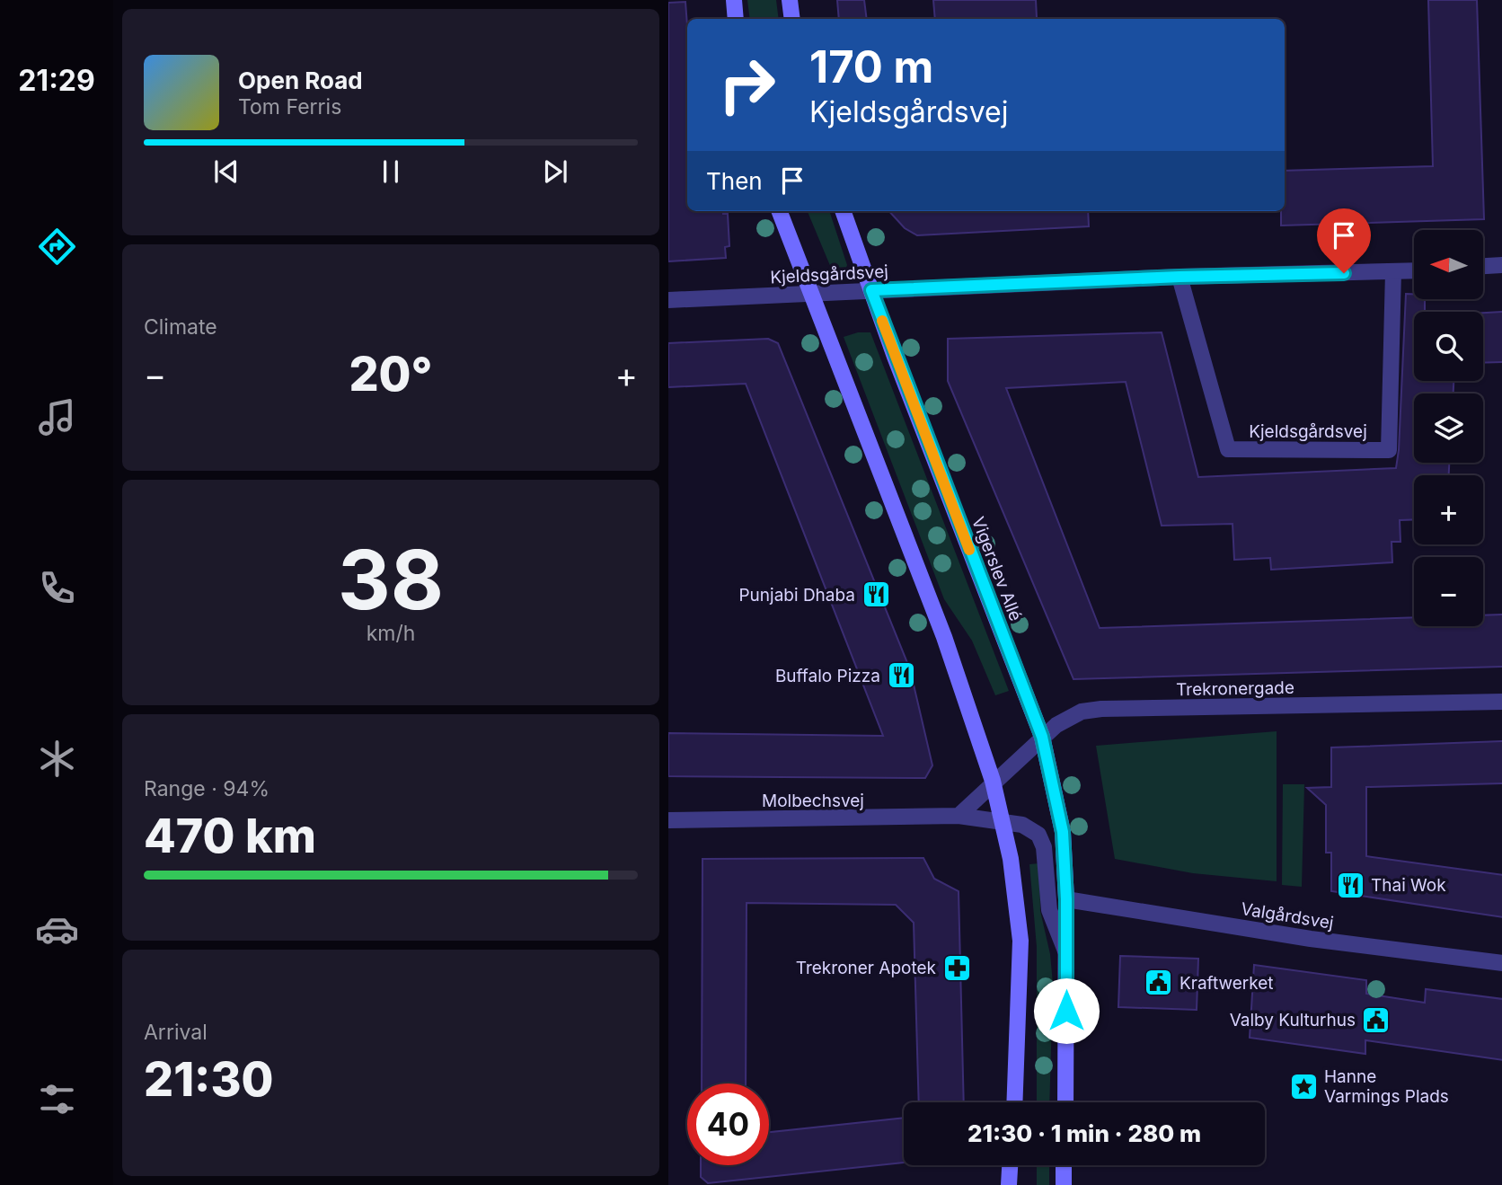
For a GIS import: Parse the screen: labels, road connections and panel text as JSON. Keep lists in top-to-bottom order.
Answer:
{
  "streets": {
    "street": [
      "Kjeldsgårdsvej",
      "Vigerslev Allé",
      "Trekronergade",
      "Molbechsvej",
      "Valgårdsvej"
    ]
  },
  "crossings": [
    ["Kjeldsgårdsvej", "Vigerslev Allé"],
    ["Vigerslev Allé", "Trekronergade"],
    ["Vigerslev Allé", "Molbechsvej"],
    ["Vigerslev Allé", "Valgårdsvej"]
  ],
  "places": {
    "restaurant": ["Punjabi Dhaba", "Buffalo Pizza", "Thai Wok"],
    "pharmacy": ["Trekroner Apotek"],
    "public building": ["Kraftwerket", "Valby Kulturhus"],
    "place": ["Hanne Varmings Plads"]
  },
  "north": "left",
  "page": {
    "tabs": "21:29",
    "turn": ["170 m", "Kjeldsgårdsvej"],
    "song": ["Open Road", "Tom Ferris"],
    "then": "Then",
    "map_buttons": ["+", "−"],
    "tile": [
      "Climate",
      ["38", "km/h"],
      ["Range · 94%", "470 km"],
      ["Arrival", "21:30"]
    ],
    "heat": ["−", "20°", "+"],
    "limit": "40",
    "trip": "21:30 · 1 min · 280 m"
  }
}
